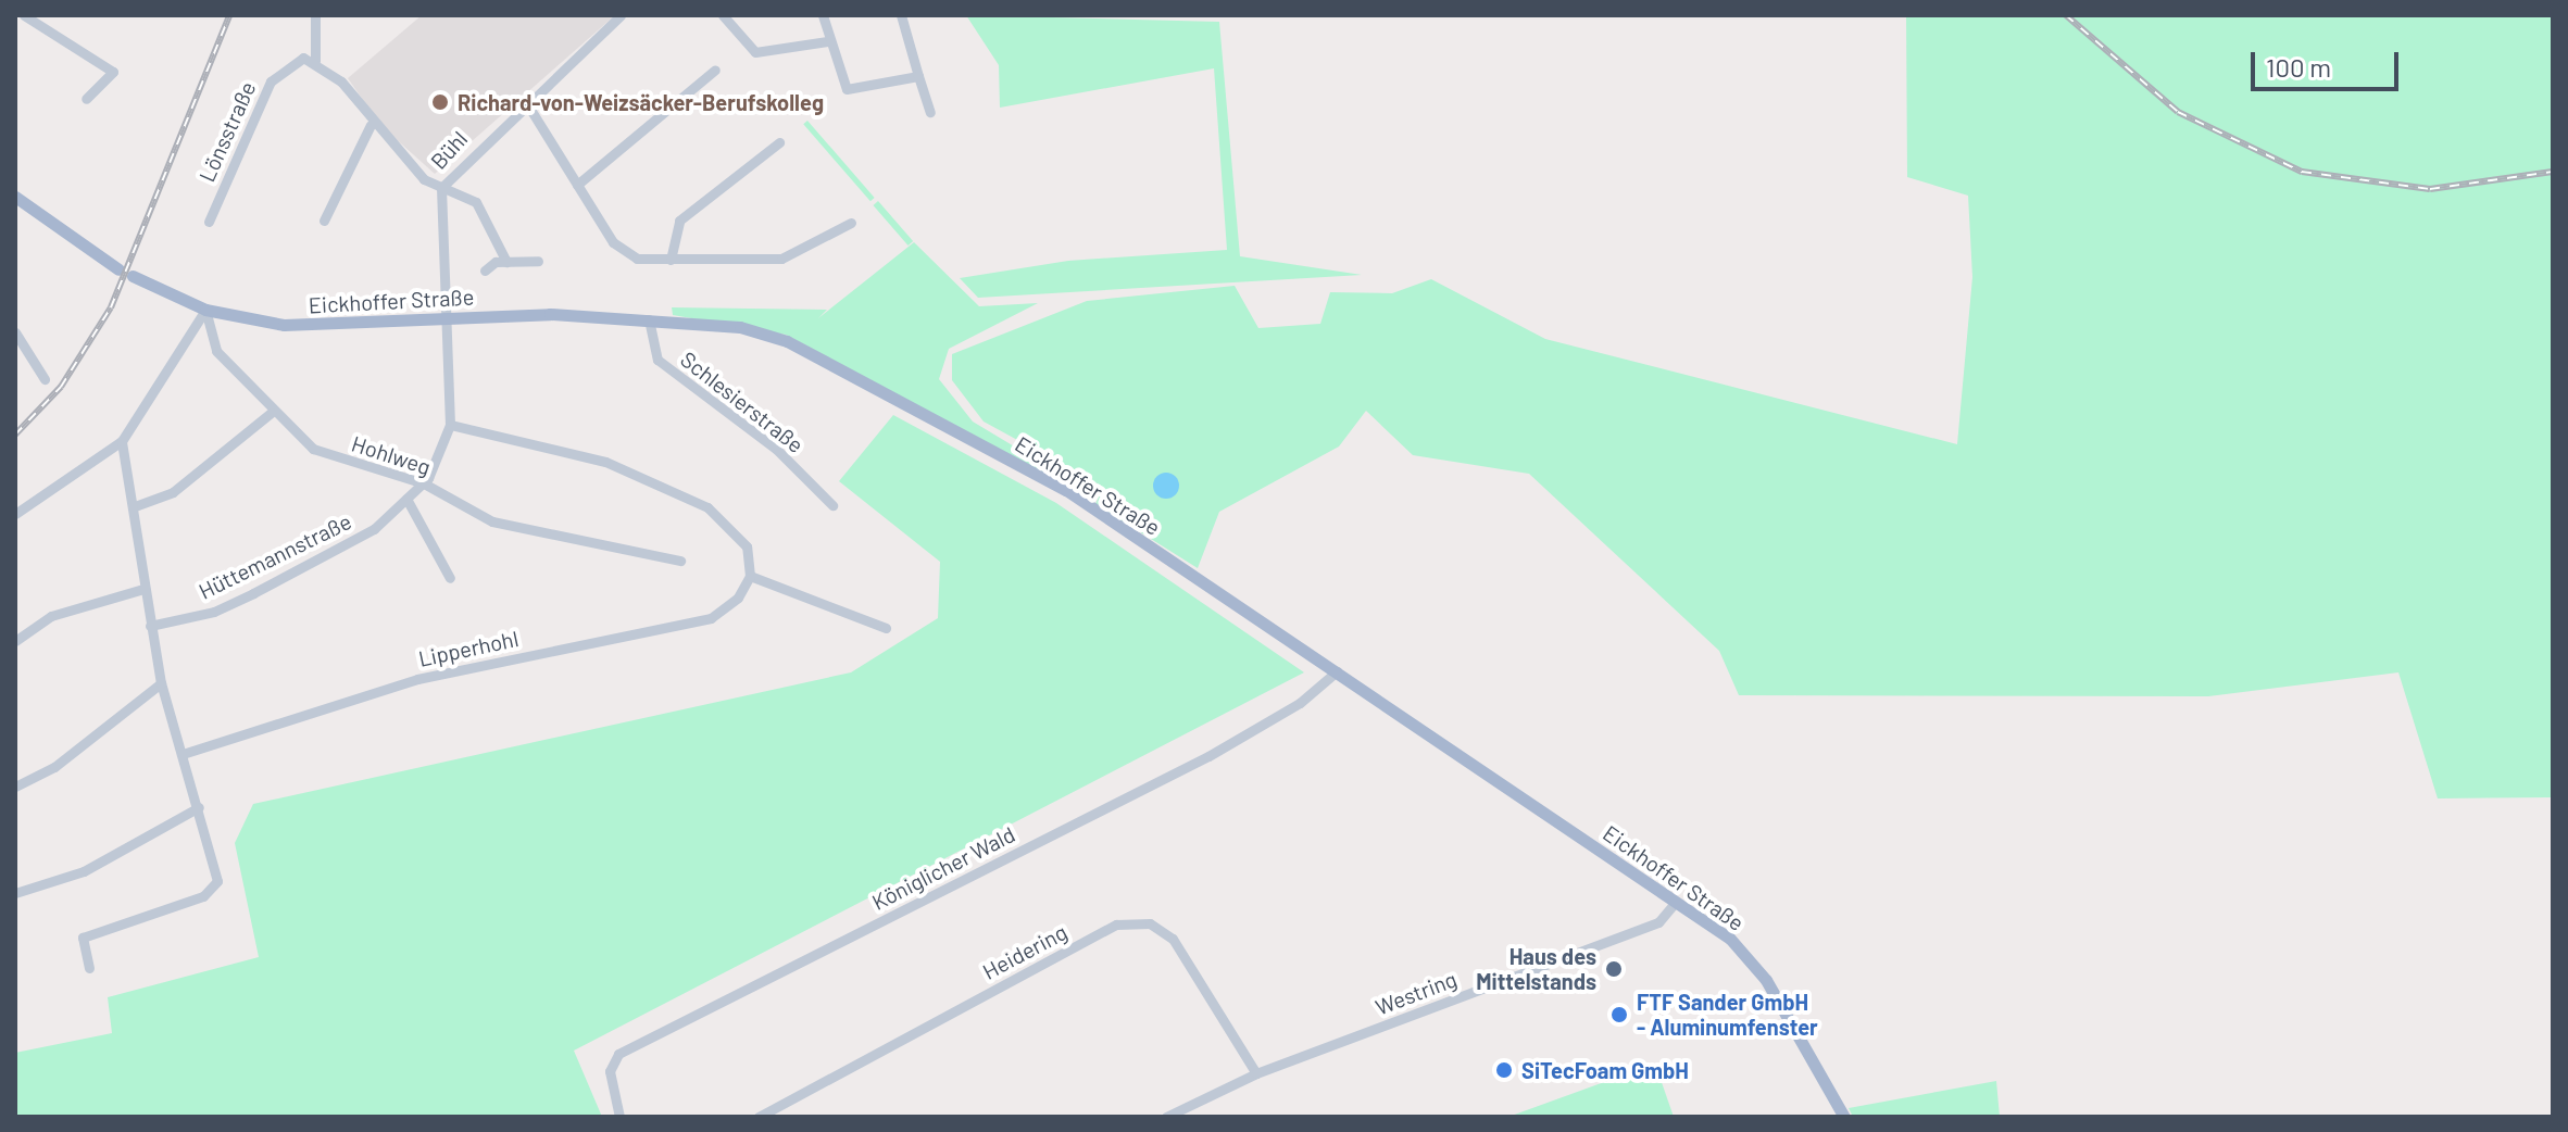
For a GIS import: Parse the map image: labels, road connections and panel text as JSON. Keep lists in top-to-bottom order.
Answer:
{
  "streets": {
    "main road": ["Eickhoffer Straße"],
    "street": [
      "Lönsstraße",
      "Bühl",
      "Schlesierstraße",
      "Hohlweg",
      "Hüttemannstraße",
      "Lipperhohl",
      "Königlicher Wald",
      "Heidering",
      "Westring"
    ]
  },
  "crossings": [
    ["Bühl", "Eickhoffer Straße"],
    ["Bühl", "Hüttemannstraße"],
    ["Eickhoffer Straße", "Schlesierstraße"],
    ["Eickhoffer Straße", "Hohlweg"],
    ["Eickhoffer Straße", "Hüttemannstraße"],
    ["Eickhoffer Straße", "Königlicher Wald"],
    ["Eickhoffer Straße", "Westring"],
    ["Hohlweg", "Hüttemannstraße"],
    ["Heidering", "Westring"]
  ],
  "places": [
    "Richard-von-Weizsäcker-Berufskolleg",
    "Haus des Mittelstands",
    "FTF Sander GmbH - Aluminumfenster",
    "SiTecFoam GmbH"
  ],
  "scale_bar": "100 m"
}
